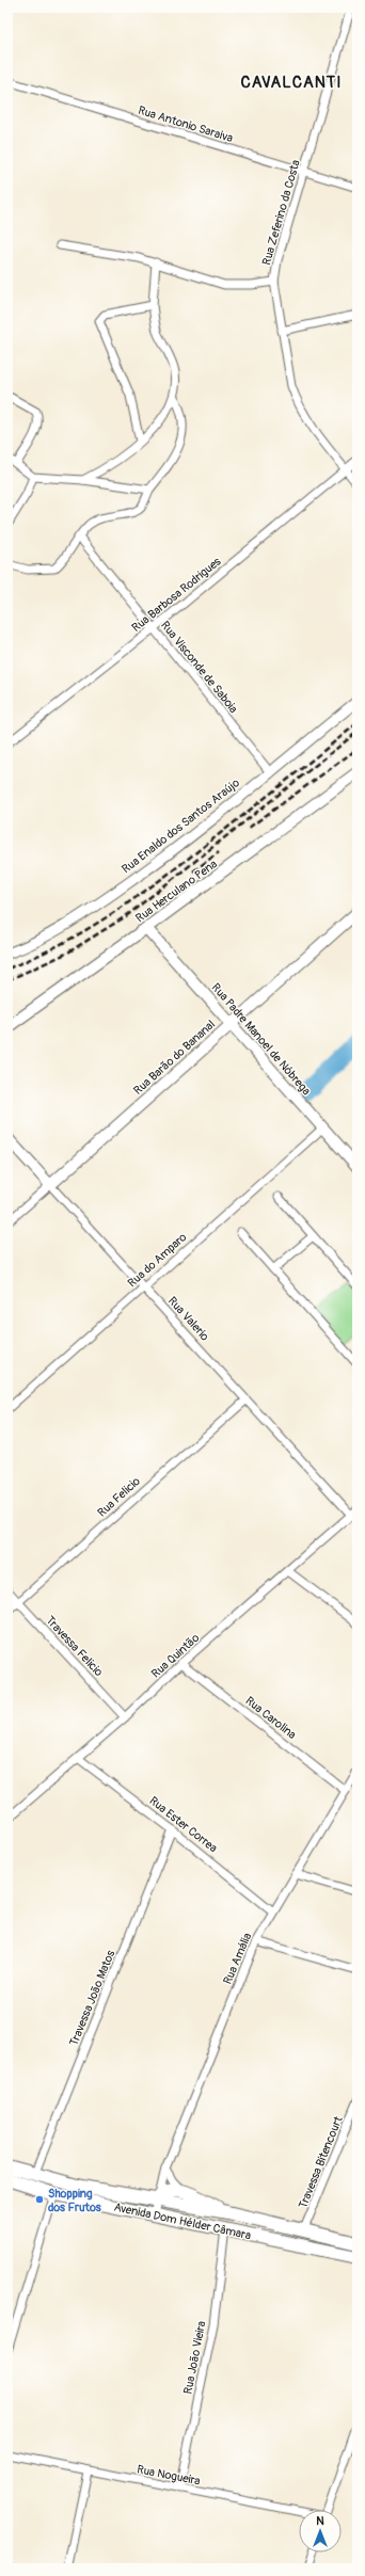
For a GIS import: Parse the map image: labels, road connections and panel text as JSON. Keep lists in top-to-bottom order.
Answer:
{
  "streets": {
    "main road": [
      "Rua Herculano Pena",
      "Rua Padre Manoel de Nóbrega",
      "Rua Barão do Bananal",
      "Rua Valerio",
      "Avenida Dom Hélder Câmara"
    ],
    "street": [
      "Rua Antonio Saraiva",
      "Rua Zeferino da Costa",
      "Rua Barbosa Rodrigues",
      "Rua Visconde de Saboia",
      "Rua Enaldo dos Santos Araújo",
      "Rua do Amparo",
      "Rua Felicio",
      "Travessa Felicio",
      "Rua Quintão",
      "Rua Carolina",
      "Rua Ester Correa",
      "Rua Amália",
      "Travessa João Matos",
      "Travessa Bitencourt",
      "Rua João Vieira",
      "Rua Nogueira"
    ]
  },
  "crossings": [
    ["Rua Antonio Saraiva", "Rua Zeferino da Costa"],
    ["Rua Zeferino da Costa", "Rua Barbosa Rodrigues"],
    ["Rua Barbosa Rodrigues", "Rua Visconde de Saboia"],
    ["Rua Visconde de Saboia", "Rua Enaldo dos Santos Araújo"],
    ["Rua Herculano Pena", "Rua Padre Manoel de Nóbrega"],
    ["Rua Padre Manoel de Nóbrega", "Rua Barão do Bananal"],
    ["Rua Padre Manoel de Nóbrega", "Rua do Amparo"],
    ["Rua Barão do Bananal", "Rua Valerio"],
    ["Rua do Amparo", "Rua Valerio"],
    ["Rua Valerio", "Rua Felicio"],
    ["Rua Valerio", "Rua Quintão"],
    ["Rua Felicio", "Travessa Felicio"],
    ["Travessa Felicio", "Rua Quintão"],
    ["Rua Quintão", "Rua Carolina"],
    ["Rua Quintão", "Rua Ester Correa"],
    ["Rua Carolina", "Rua Amália"],
    ["Rua Ester Correa", "Rua Amália"],
    ["Rua Ester Correa", "Travessa João Matos"],
    ["Rua Amália", "Avenida Dom Hélder Câmara"],
    ["Travessa João Matos", "Avenida Dom Hélder Câmara"],
    ["Travessa Bitencourt", "Avenida Dom Hélder Câmara"],
    ["Avenida Dom Hélder Câmara", "Rua João Vieira"],
    ["Rua João Vieira", "Rua Nogueira"]
  ],
  "districts": ["CAVALCANTI"],
  "places": ["Shopping dos Frutos"],
  "north": "top"
}
